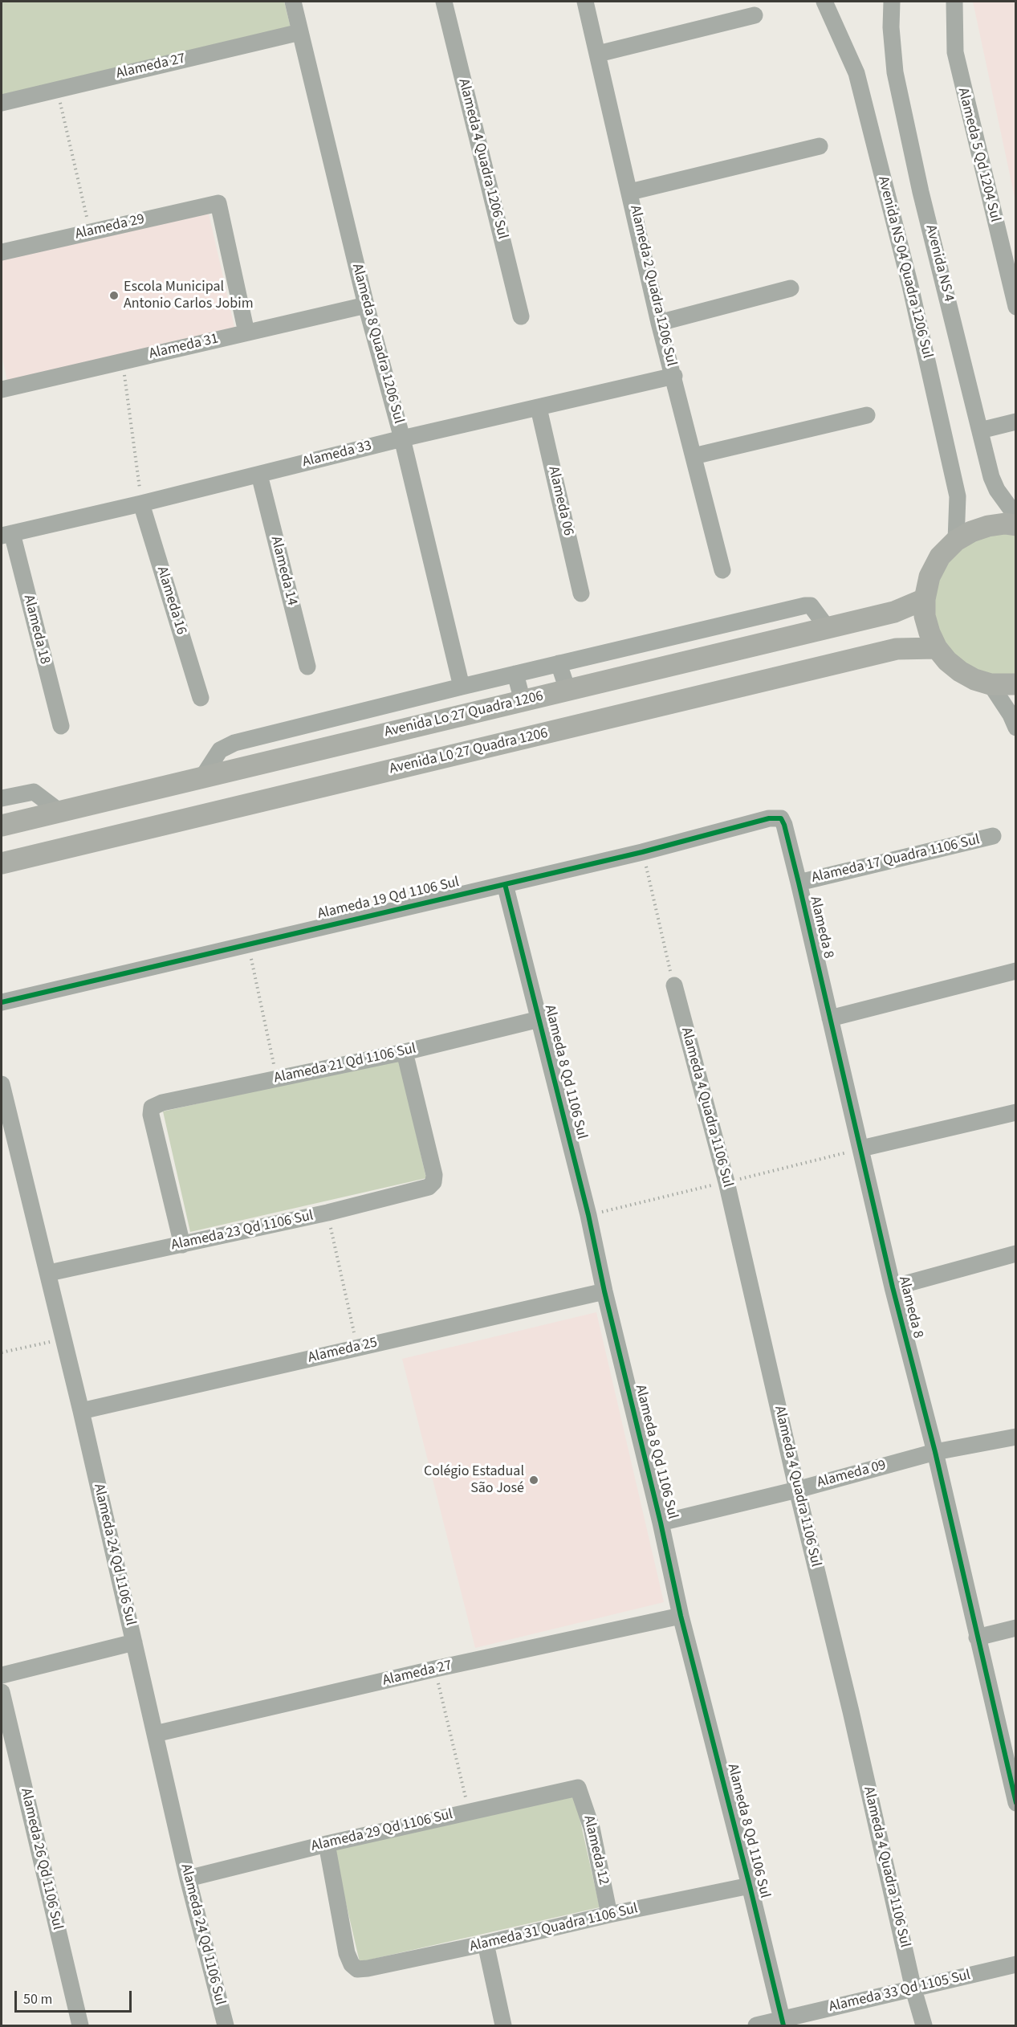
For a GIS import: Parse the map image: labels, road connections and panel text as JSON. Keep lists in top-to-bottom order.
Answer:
{
  "streets": {
    "main road": ["Avenida Lo 27 Quadra 1206", "Avenida L0 27 Quadra 1206"],
    "street": [
      "Alameda 27",
      "Alameda 5 Qd 1204 Sul",
      "Alameda 4 Quadra 1206 Sul",
      "Alameda 29",
      "Avenida NS 4",
      "Avenida NS 04 Quadra 1206 Sul",
      "Alameda 2 Quadra 1206 Sul",
      "Alameda 8 Quadra 1206 Sul",
      "Alameda 31",
      "Alameda 33",
      "Alameda 06",
      "Alameda 14",
      "Alameda 16",
      "Alameda 18",
      "Alameda 17 Quadra 1106 Sul",
      "Alameda 19 Qd 1106 Sul",
      "Alameda 8",
      "Alameda 21 Qd 1106 Sul",
      "Alameda 8 Qd 1106 Sul",
      "Alameda 4 Quadra 1106 Sul",
      "Alameda 23 Qd 1106 Sul",
      "Alameda 25",
      "Alameda 09",
      "Alameda 24 Qd 1106 Sul",
      "Alameda 29 Qd 1106 Sul",
      "Alameda 12",
      "Alameda 26 Qd 1106 Sul",
      "Alameda 31 Quadra 1106 Sul",
      "Alameda 33 Qd 1105 Sul"
    ]
  },
  "crossings": [
    ["Alameda 27", "Alameda 8 Quadra 1206 Sul"],
    ["Alameda 27", "Alameda 8 Qd 1106 Sul"],
    ["Alameda 27", "Alameda 24 Qd 1106 Sul"],
    ["Alameda 29", "Alameda 31"],
    ["Alameda 2 Quadra 1206 Sul", "Alameda 33"],
    ["Alameda 8 Quadra 1206 Sul", "Alameda 31"],
    ["Alameda 8 Quadra 1206 Sul", "Alameda 33"],
    ["Alameda 33", "Alameda 06"],
    ["Alameda 33", "Alameda 14"],
    ["Alameda 33", "Alameda 16"],
    ["Alameda 33", "Alameda 18"],
    ["Alameda 17 Quadra 1106 Sul", "Alameda 8"],
    ["Alameda 19 Qd 1106 Sul", "Alameda 8"],
    ["Alameda 19 Qd 1106 Sul", "Alameda 8 Qd 1106 Sul"],
    ["Alameda 8", "Alameda 09"],
    ["Alameda 21 Qd 1106 Sul", "Alameda 8 Qd 1106 Sul"],
    ["Alameda 21 Qd 1106 Sul", "Alameda 23 Qd 1106 Sul"],
    ["Alameda 8 Qd 1106 Sul", "Alameda 25"],
    ["Alameda 8 Qd 1106 Sul", "Alameda 09"],
    ["Alameda 8 Qd 1106 Sul", "Alameda 31 Quadra 1106 Sul"],
    ["Alameda 8 Qd 1106 Sul", "Alameda 33 Qd 1105 Sul"],
    ["Alameda 4 Quadra 1106 Sul", "Alameda 09"],
    ["Alameda 4 Quadra 1106 Sul", "Alameda 33 Qd 1105 Sul"],
    ["Alameda 23 Qd 1106 Sul", "Alameda 24 Qd 1106 Sul"],
    ["Alameda 25", "Alameda 24 Qd 1106 Sul"],
    ["Alameda 24 Qd 1106 Sul", "Alameda 29 Qd 1106 Sul"],
    ["Alameda 29 Qd 1106 Sul", "Alameda 12"],
    ["Alameda 29 Qd 1106 Sul", "Alameda 31 Quadra 1106 Sul"],
    ["Alameda 12", "Alameda 31 Quadra 1106 Sul"]
  ],
  "places": ["Escola Municipal Antonio Carlos Jobim", "Colégio Estadual São José"],
  "scale_bar": "50 m"
}
